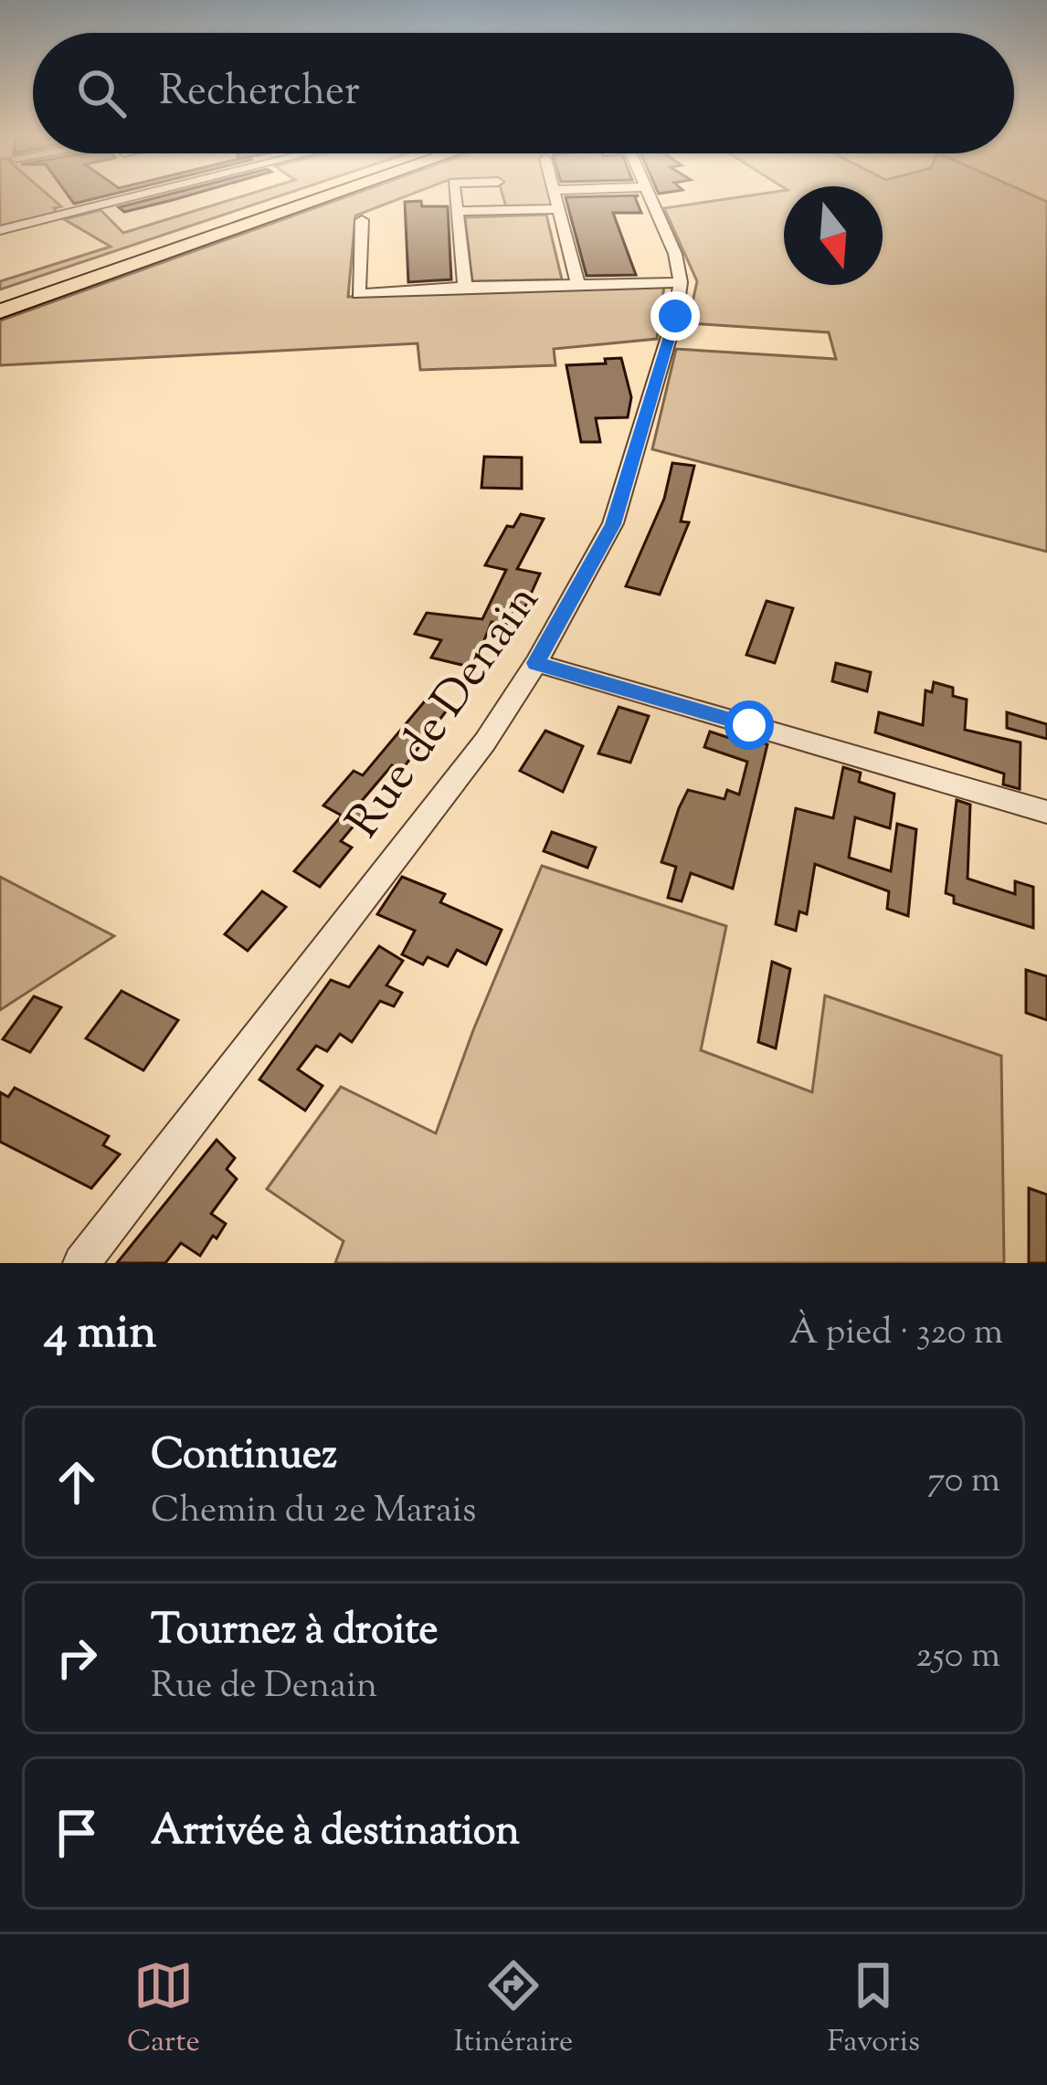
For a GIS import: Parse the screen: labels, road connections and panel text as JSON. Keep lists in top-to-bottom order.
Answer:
{
  "streets": {
    "street": ["Rue de Denain"]
  },
  "north": "bottom",
  "page": {
    "search": "Rechercher",
    "heading": ["4 min", "À pied · 320 m"],
    "list": [
      ["Continuez", "Chemin du 2e Marais", "70 m"],
      ["Tournez à droite", "Rue de Denain", "250 m"],
      "Arrivée à destination"
    ],
    "nav": ["Carte", "Itinéraire", "Favoris"]
  }
}
